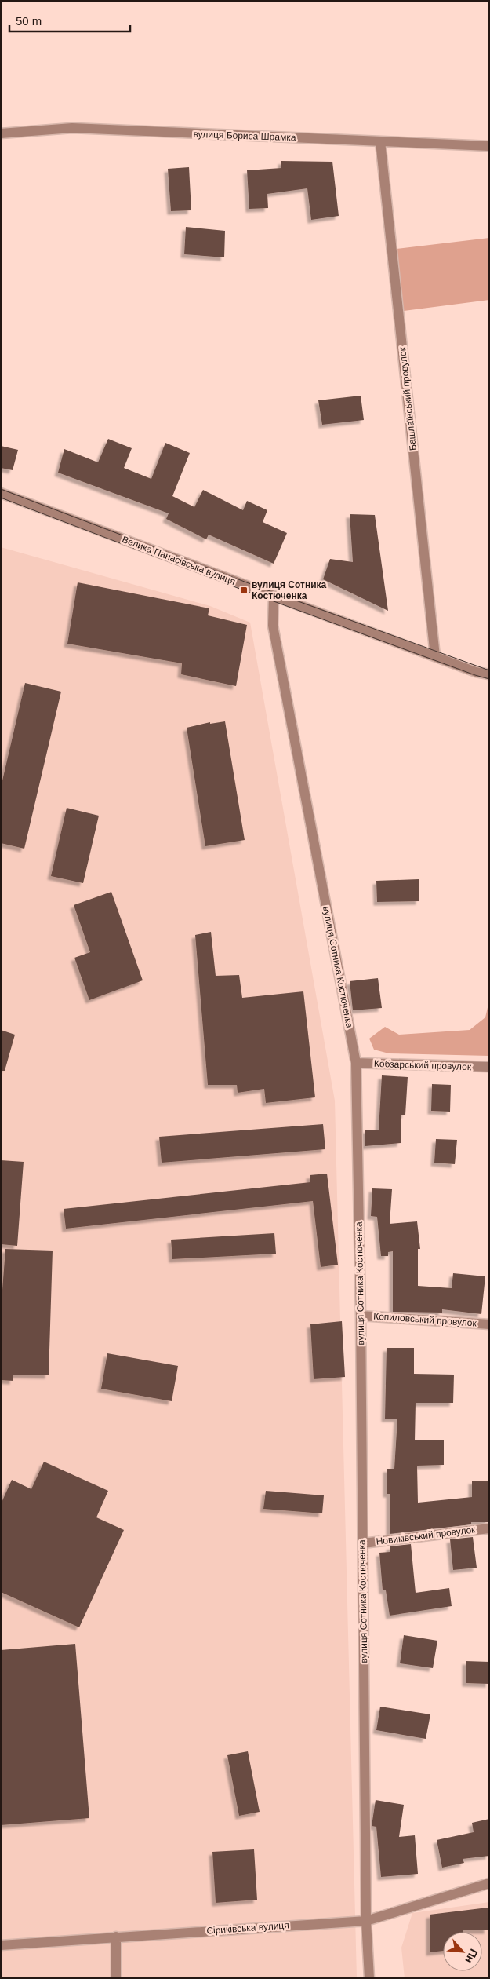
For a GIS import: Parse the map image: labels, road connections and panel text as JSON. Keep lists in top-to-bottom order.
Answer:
{
  "streets": {
    "street": [
      "вулиця Бориса Шрамка",
      "Башлаївський провулок",
      "Велика Панасівська вулиця",
      "вулиця Сотника Костюченка",
      "Кобзарський провулок",
      "Копиловський провулок",
      "Новиківський провулок",
      "Сіриківська вулиця"
    ]
  },
  "crossings": [
    ["вулиця Бориса Шрамка", "Башлаївський провулок"],
    ["Башлаївський провулок", "Велика Панасівська вулиця"],
    ["Велика Панасівська вулиця", "вулиця Сотника Костюченка"],
    ["вулиця Сотника Костюченка", "Кобзарський провулок"],
    ["вулиця Сотника Костюченка", "Копиловський провулок"],
    ["вулиця Сотника Костюченка", "Новиківський провулок"],
    ["вулиця Сотника Костюченка", "Сіриківська вулиця"]
  ],
  "places": {
    "transit": ["вулиця Сотника Костюченка"]
  },
  "scale_bar": "50 m",
  "north": "bottom right"
}
